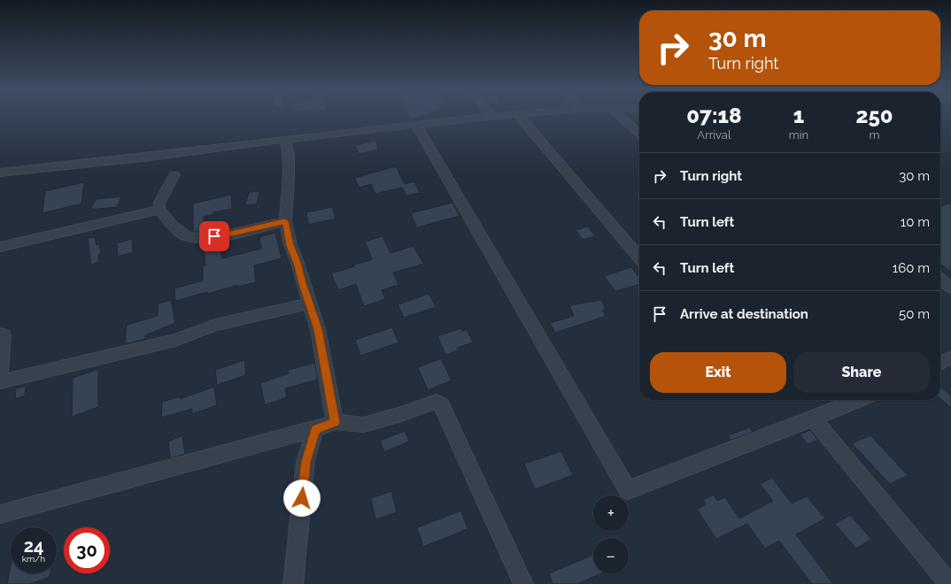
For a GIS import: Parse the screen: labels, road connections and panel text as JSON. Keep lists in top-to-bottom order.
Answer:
{
  "page": {
    "turn": ["30 m", "Turn right"],
    "eta": [
      "07:18",
      "Arrival",
      "1",
      "min",
      "250",
      "m"
    ],
    "list": [
      {
        "name": "Turn right",
        "value": "30 m"
      },
      {
        "name": "Turn left",
        "value": "10 m"
      },
      {
        "name": "Turn left",
        "value": "160 m"
      },
      {
        "name": "Arrive at destination",
        "value": "50 m"
      }
    ],
    "buttons": ["Exit", "Share"],
    "map_buttons": ["+", "−"],
    "speed": "24 km/h",
    "limit": "30"
  }
}
